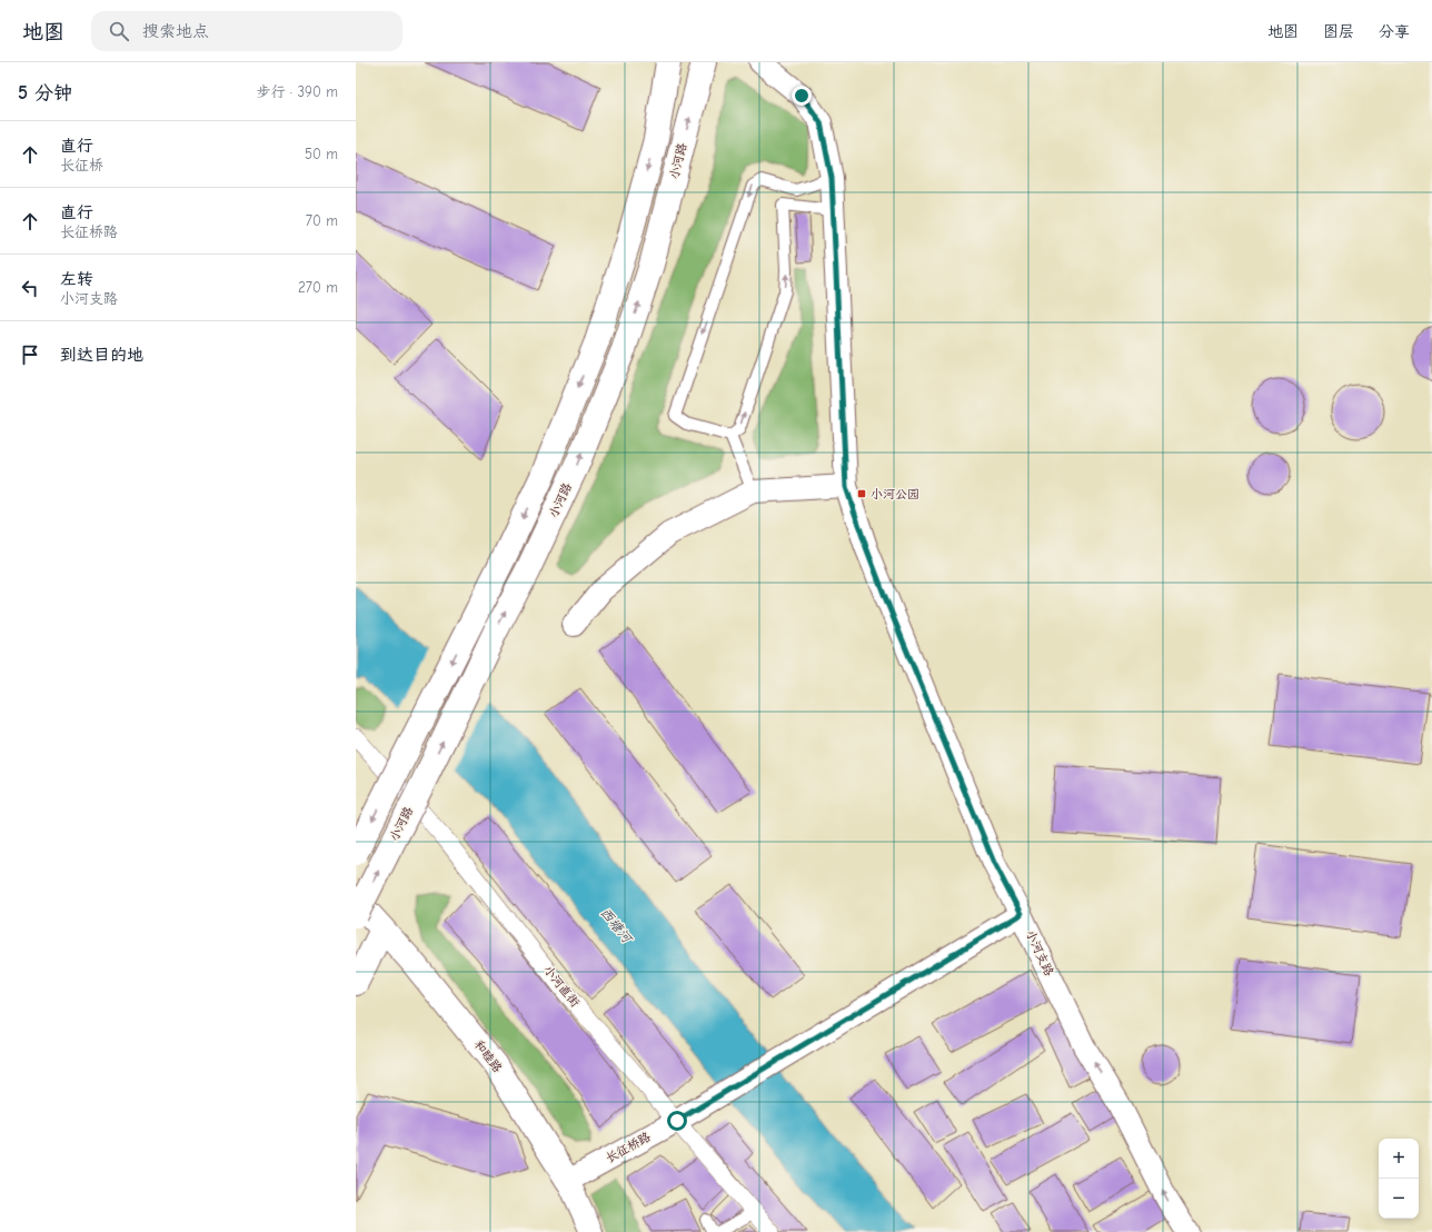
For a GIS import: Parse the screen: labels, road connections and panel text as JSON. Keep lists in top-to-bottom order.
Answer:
{
  "streets": {
    "main road": ["小河路", "和睦路"],
    "street": ["小河支路", "小河直街", "长征桥路"]
  },
  "crossings": [
    ["小河支路", "长征桥路"],
    ["小河直街", "长征桥路"],
    ["和睦路", "长征桥路"]
  ],
  "water": ["西塘河"],
  "places": {
    "transit": ["小河公园"]
  },
  "page": {
    "header": "地图",
    "search": "搜索地点",
    "nav": ["地图", "图层", "分享"],
    "heading": ["5 分钟", "步行 · 390 m"],
    "list": [
      ["直行", "长征桥", "50 m"],
      ["直行", "长征桥路", "70 m"],
      ["左转", "小河支路", "270 m"],
      "到达目的地"
    ],
    "map_buttons": ["+", "−"]
  }
}
